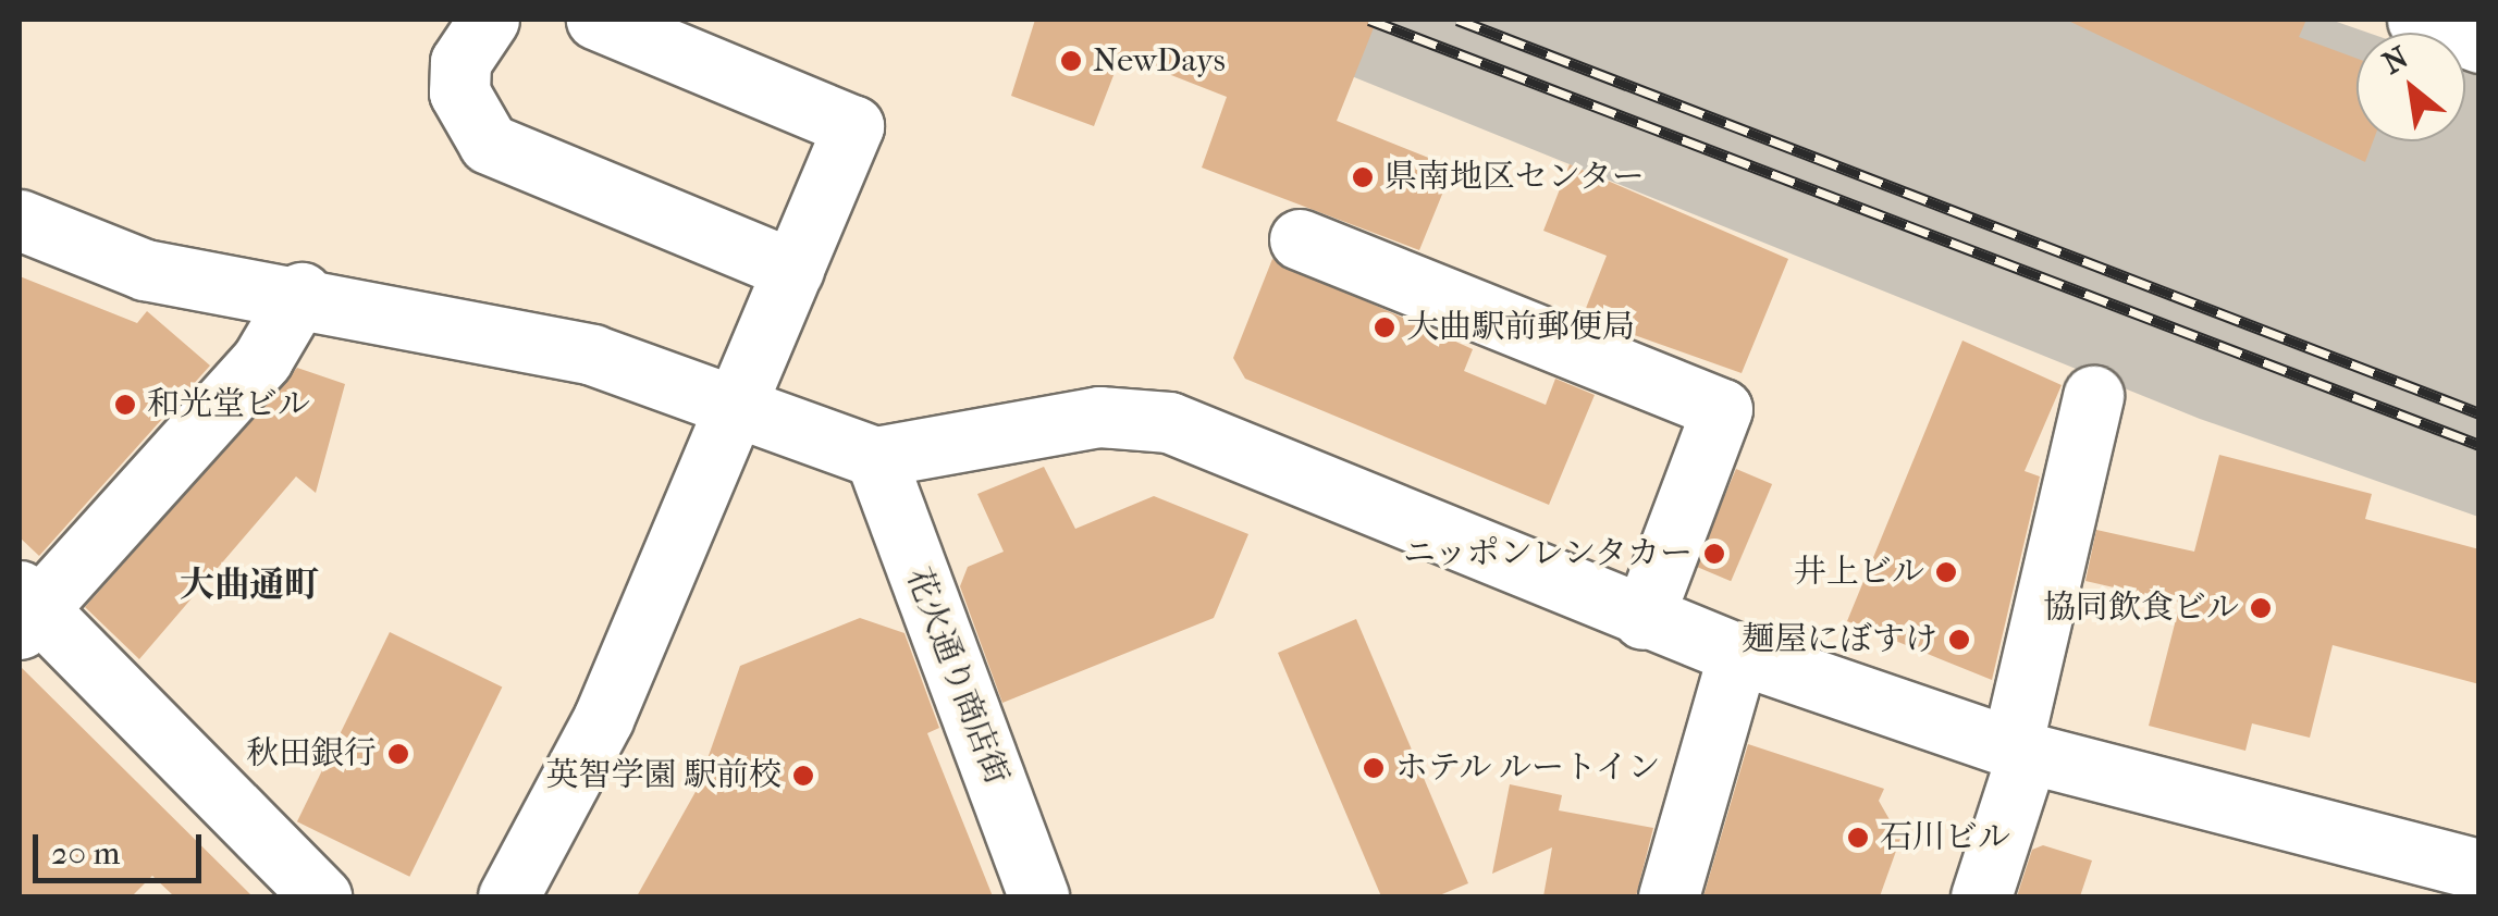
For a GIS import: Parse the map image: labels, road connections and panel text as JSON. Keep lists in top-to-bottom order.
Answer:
{
  "streets": {
    "street": ["花火通り商店街"]
  },
  "districts": ["大曲通町"],
  "places": [
    "NewDays",
    "県南地区センター",
    "大曲駅前郵便局",
    "和光堂ビル",
    "ニッポンレンタカー",
    "井上ビル",
    "協同飲食ビル",
    "麺屋にぼすけ",
    "秋田銀行",
    "ホテル ルートイン",
    "英智学園 駅前校",
    "石川ビル"
  ],
  "scale_bar": "20 m",
  "north": "top left"
}
